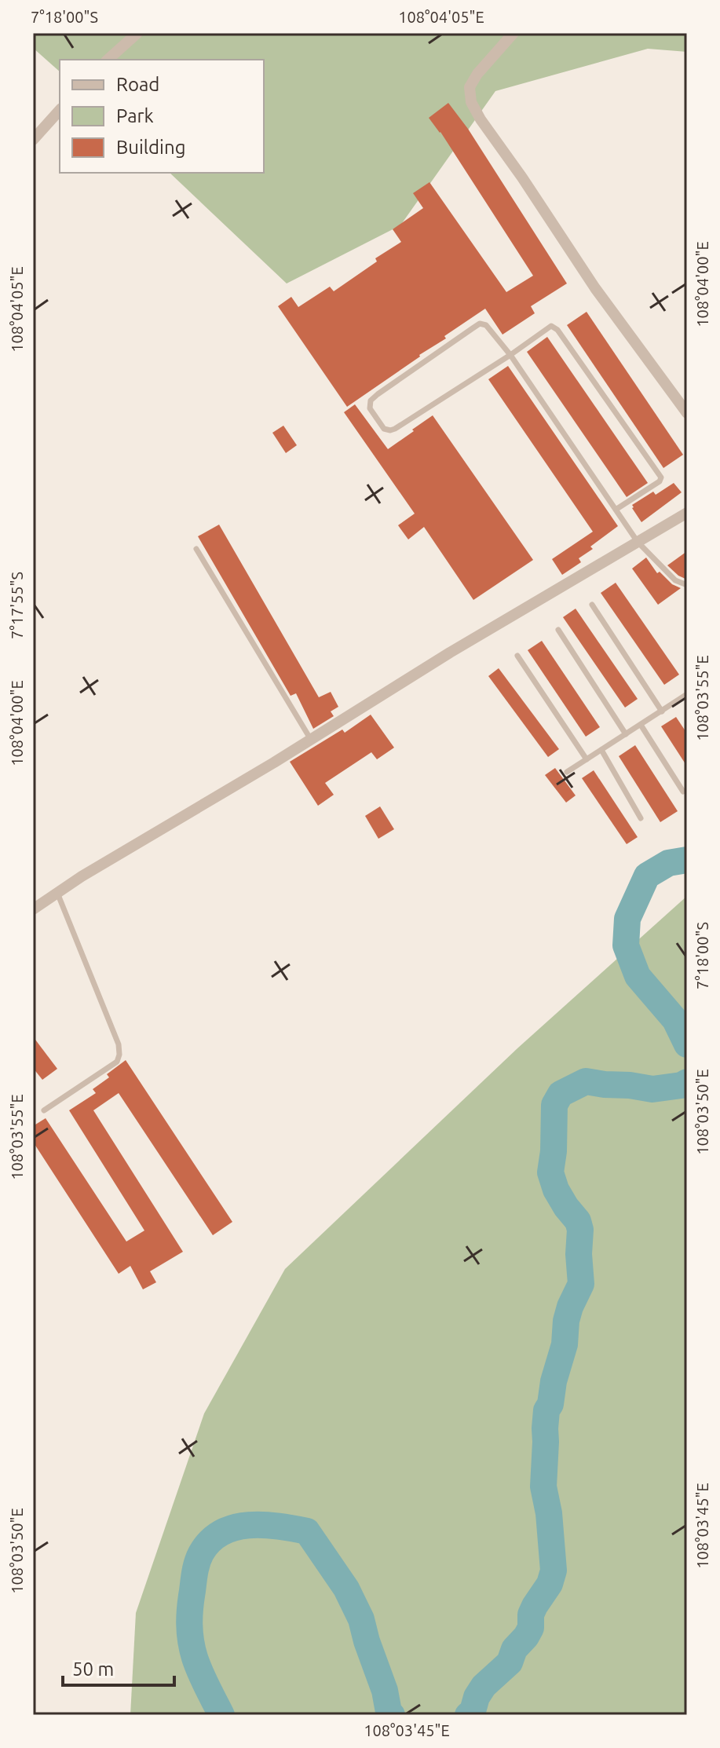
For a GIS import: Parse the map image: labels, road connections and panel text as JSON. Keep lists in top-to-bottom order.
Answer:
{
  "legend": ["Road", "Park", "Building"],
  "scale_bar": "50 m",
  "coordinates": [
    "7°18'00\"S",
    "108°04'05\"E",
    "108°04'00\"E",
    "7°17'55\"S",
    "108°03'55\"E",
    "108°03'50\"E",
    "108°03'45\"E"
  ]
}
